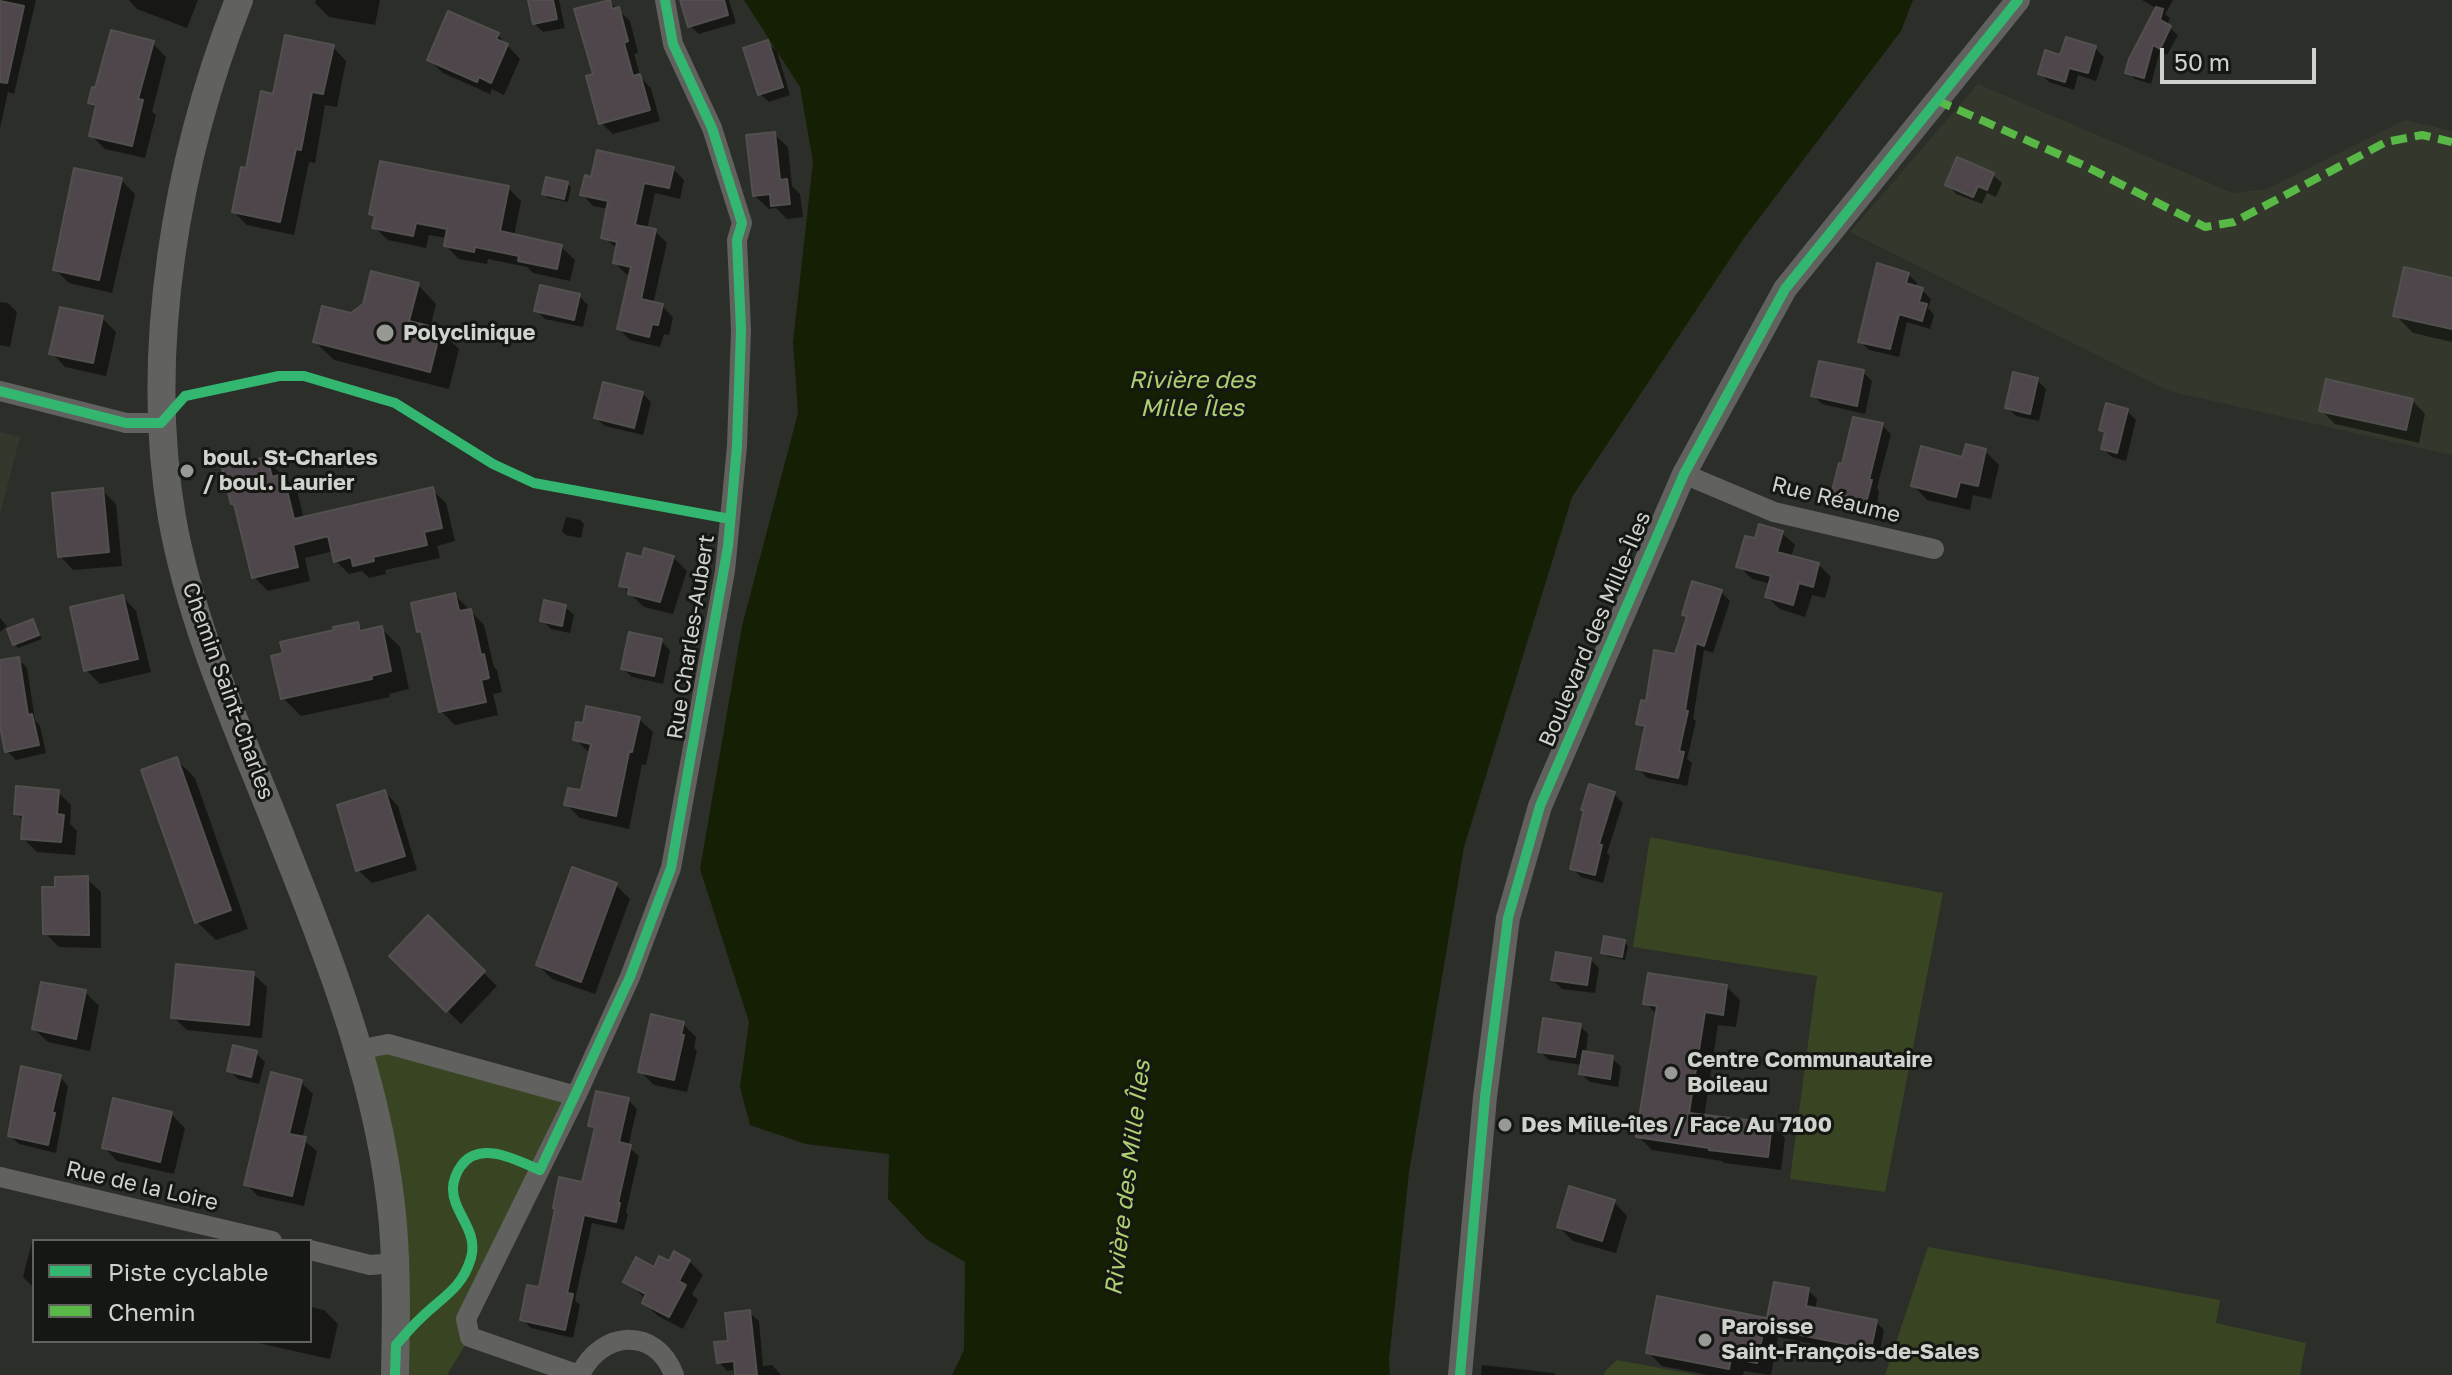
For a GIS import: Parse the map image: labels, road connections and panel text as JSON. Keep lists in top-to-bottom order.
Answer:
{
  "streets": {
    "main road": ["Chemin Saint-Charles"],
    "street": [
      "Rue Réaume",
      "Boulevard des Mille-Îles",
      "Rue Charles-Aubert",
      "Rue de la Loire"
    ]
  },
  "crossings": [
    ["Rue Réaume", "Boulevard des Mille-Îles"]
  ],
  "water": ["Rivière des Mille Îles"],
  "places": [
    "Polyclinique",
    "boul. St-Charles / boul. Laurier",
    "Centre Communautaire Boileau",
    "Des Mille-îles / Face Au 7100",
    "Paroisse Saint-François-de-Sales"
  ],
  "legend": ["Piste cyclable", "Chemin"],
  "scale_bar": "50 m"
}
